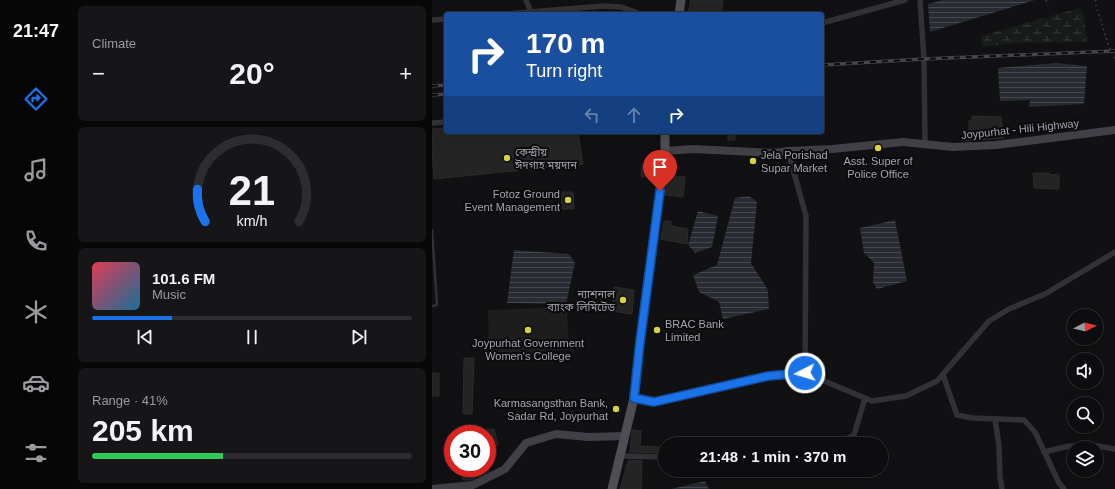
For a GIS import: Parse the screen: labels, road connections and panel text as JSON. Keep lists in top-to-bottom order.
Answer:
{
  "streets": {
    "main road": ["Joypurhat - Hili Highway"]
  },
  "places": [
    "Asst. Super of Police Office",
    "কেন্দ্রীয় ঈদগাহ ময়দান",
    "Jela Porishad Supar Market",
    "Fotoz Ground Event Management",
    "ন্যাশনাল ব্যাংক লিমিটেড",
    "Joypurhat Government Women's College",
    "BRAC Bank Limited",
    "Karmasangsthan Bank, Sadar Rd, Joypurhat"
  ],
  "north": "right",
  "page": {
    "tabs": "21:47",
    "tile": [
      "Climate",
      ["Range · 41%", "205 km"]
    ],
    "turn": ["170 m", "Turn right"],
    "heat": ["−", "20°", "+"],
    "song": ["101.6 FM", "Music"],
    "limit": "30",
    "trip": "21:48 · 1 min · 370 m",
    "gauge": ["21", "km/h"]
  }
}
